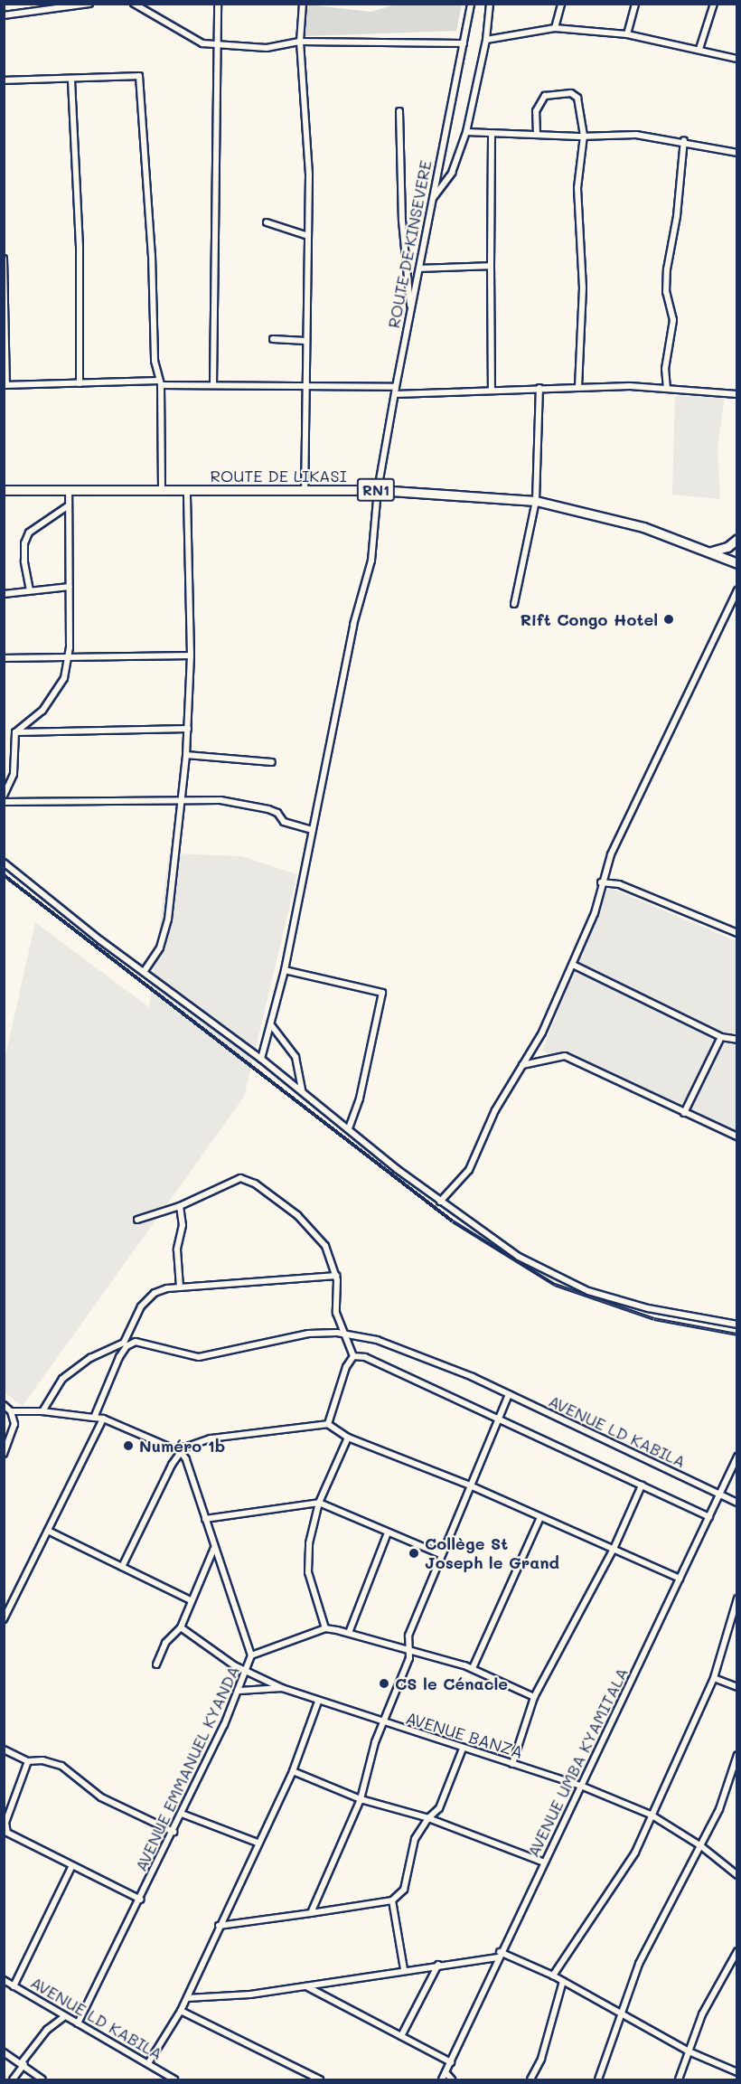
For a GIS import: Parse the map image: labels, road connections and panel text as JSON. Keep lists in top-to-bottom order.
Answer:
{
  "streets": {
    "highway": ["ROUTE DE LIKASI", "RN1"],
    "street": [
      "ROUTE DE KINSEVERE",
      "AVENUE LD KABILA",
      "AVENUE BANZA",
      "AVENUE UMBA KYAMITALA",
      "AVENUE EMMANUEL KYANDA"
    ]
  },
  "crossings": [
    ["ROUTE DE KINSEVERE", "ROUTE DE LIKASI"],
    ["AVENUE LD KABILA", "AVENUE UMBA KYAMITALA"],
    ["AVENUE LD KABILA", "AVENUE EMMANUEL KYANDA"],
    ["AVENUE BANZA", "AVENUE UMBA KYAMITALA"],
    ["AVENUE BANZA", "AVENUE EMMANUEL KYANDA"]
  ],
  "places": [
    "Rift Congo Hotel",
    "Numéro 1b",
    "Collège St Joseph le Grand",
    "CS le Cénacle"
  ]
}
